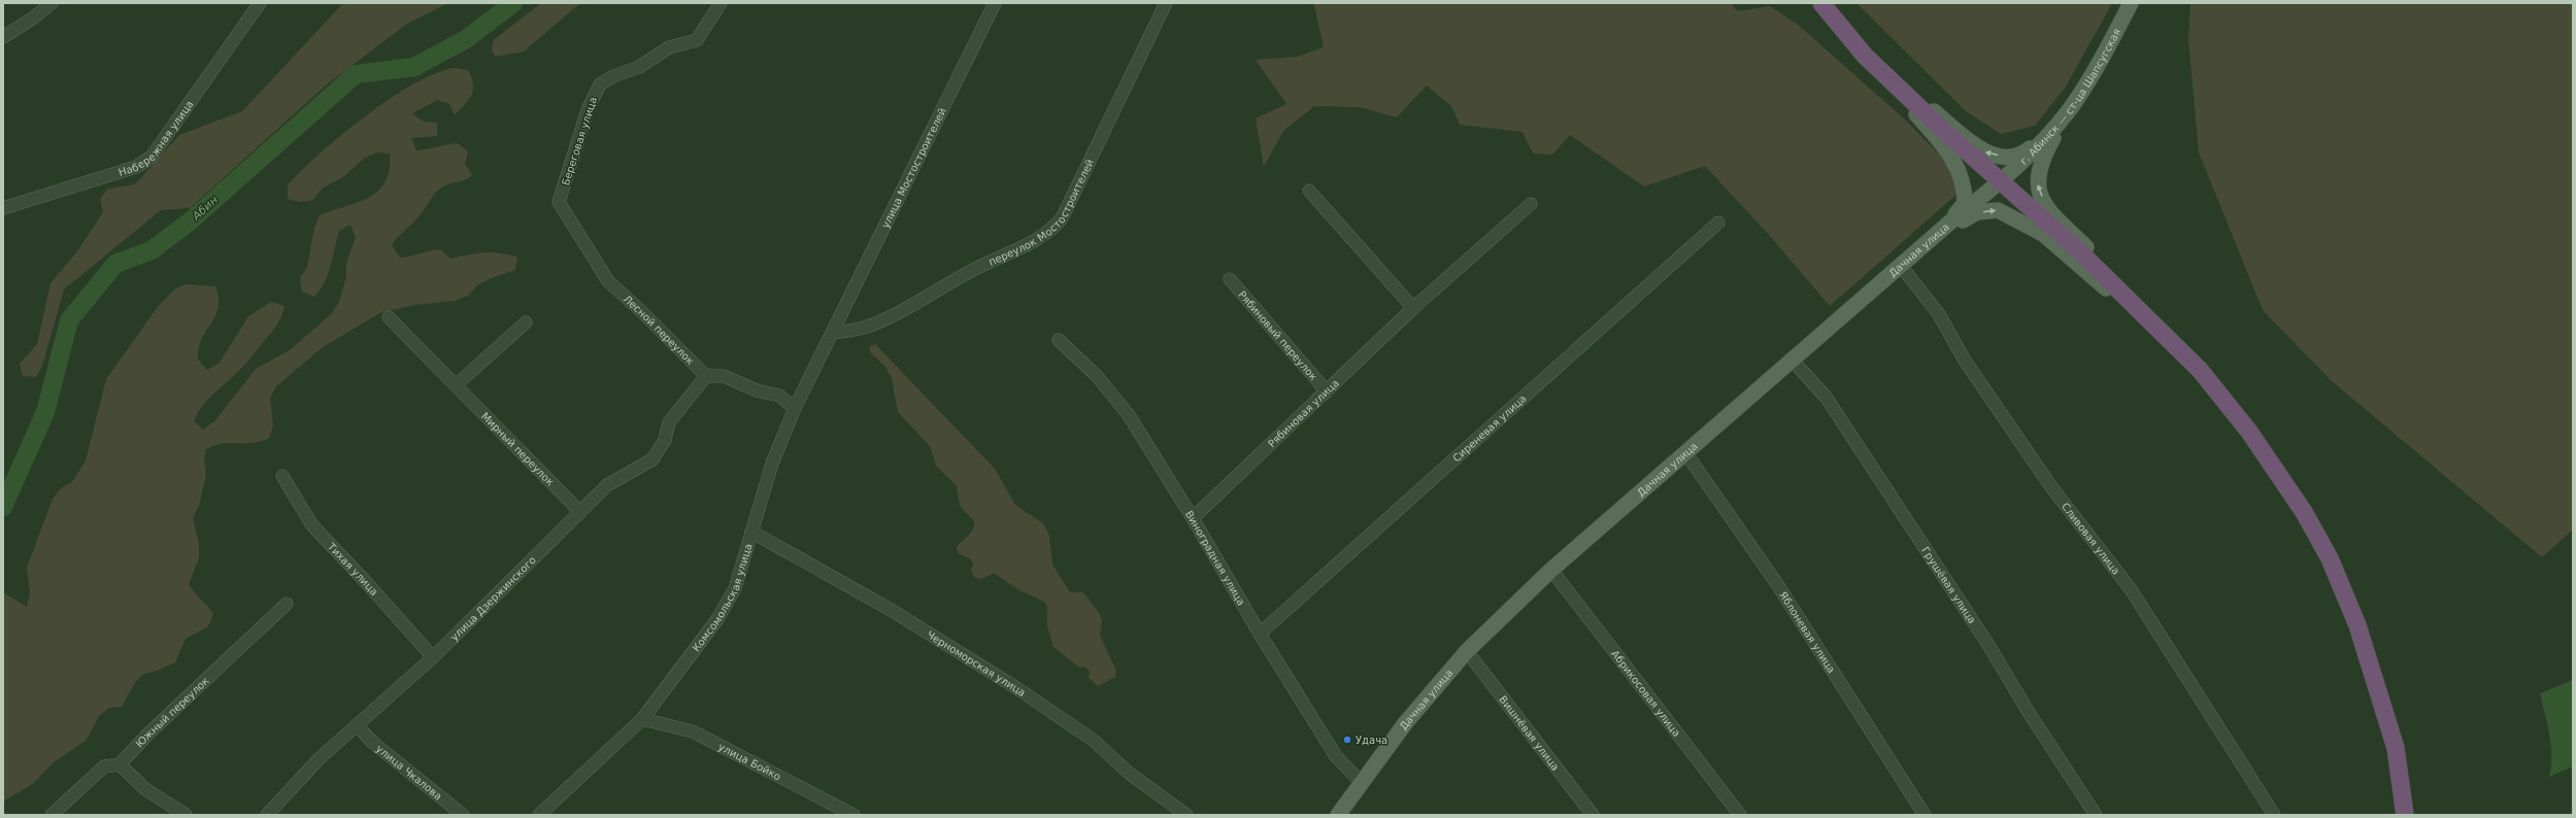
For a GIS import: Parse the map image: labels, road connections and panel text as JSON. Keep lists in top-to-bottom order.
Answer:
{
  "streets": {
    "main road": ["г. Абинск — ст-ца Шапсугская", "Дачная улица"],
    "street": [
      "Набережная улица",
      "Береговая улица",
      "улица Мостостроителей",
      "переулок Мостостроителей",
      "Лесной переулок",
      "Рябиновый переулок",
      "Рябиновая улица",
      "Сиреневая улица",
      "Мирный переулок",
      "Сливовая улица",
      "Виноградная улица",
      "Тихая улица",
      "Грушёвая улица",
      "Комсомольская улица",
      "улица Дзержинского",
      "Яблоневая улица",
      "Черноморская улица",
      "Абрикосовая улица",
      "Южный переулок",
      "Вишнёвая улица",
      "улица Бойко",
      "улица Чкалова"
    ]
  },
  "crossings": [
    ["г. Абинск — ст-ца Шапсугская", "Дачная улица"],
    ["Береговая улица", "Лесной переулок"],
    ["улица Мостостроителей", "переулок Мостостроителей"],
    ["улица Мостостроителей", "Комсомольская улица"],
    ["переулок Мостостроителей", "Комсомольская улица"],
    ["Дачная улица", "Сливовая улица"],
    ["Дачная улица", "Виноградная улица"],
    ["Дачная улица", "Грушёвая улица"],
    ["Дачная улица", "Яблоневая улица"],
    ["Дачная улица", "Абрикосовая улица"],
    ["Дачная улица", "Вишнёвая улица"],
    ["Лесной переулок", "улица Дзержинского"],
    ["Рябиновый переулок", "Рябиновая улица"],
    ["Рябиновая улица", "Виноградная улица"],
    ["Сиреневая улица", "Виноградная улица"],
    ["Мирный переулок", "улица Дзержинского"],
    ["Тихая улица", "улица Дзержинского"],
    ["Комсомольская улица", "Черноморская улица"],
    ["Комсомольская улица", "улица Бойко"],
    ["улица Дзержинского", "улица Чкалова"]
  ],
  "water": ["Абин"],
  "places": ["Удача"]
}
